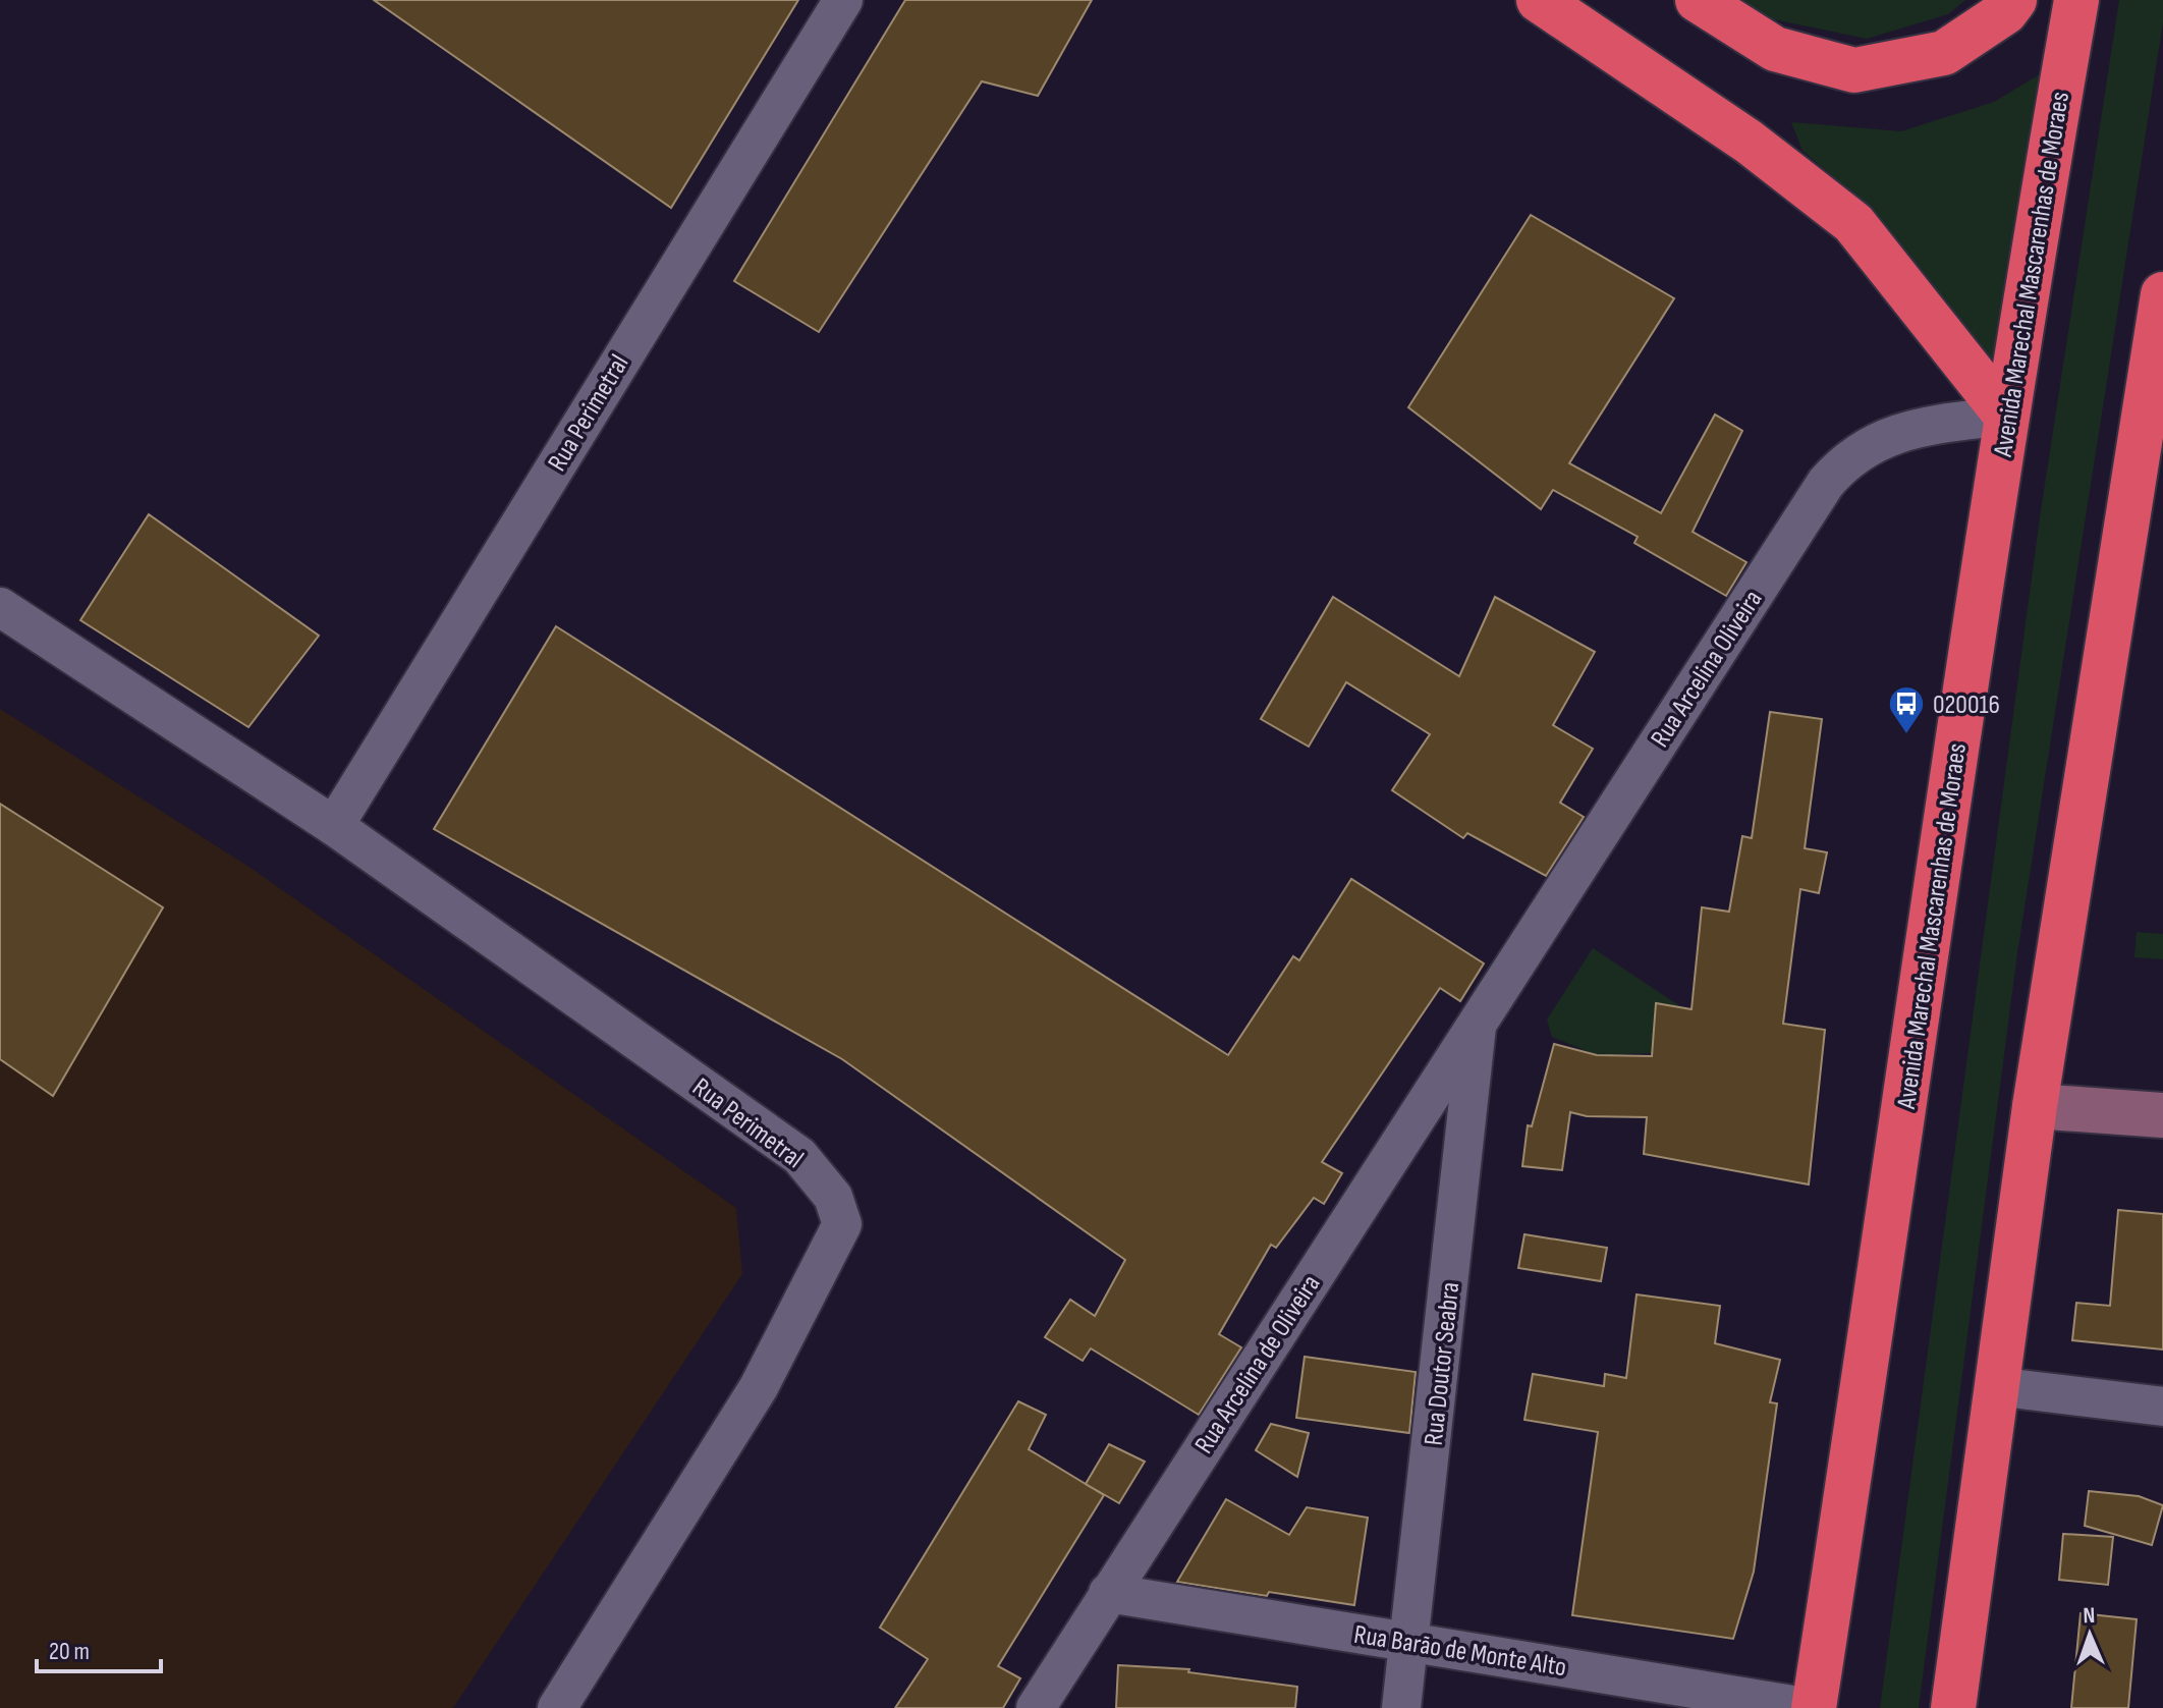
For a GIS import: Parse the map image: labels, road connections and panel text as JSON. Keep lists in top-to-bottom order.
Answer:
{
  "streets": {
    "highway": ["Avenida Marechal Mascarenhas de Moraes"],
    "street": [
      "Rua Perimetral",
      "Rua Arcelina Oliveira",
      "Rua Arcelina de Oliveira",
      "Rua Doutor Seabra",
      "Rua Barão de Monte Alto"
    ]
  },
  "crossings": [
    ["Avenida Marechal Mascarenhas de Moraes", "Rua Arcelina Oliveira"],
    ["Avenida Marechal Mascarenhas de Moraes", "Rua Barão de Monte Alto"],
    ["Rua Arcelina Oliveira", "Rua Arcelina de Oliveira"],
    ["Rua Arcelina Oliveira", "Rua Doutor Seabra"],
    ["Rua Arcelina de Oliveira", "Rua Doutor Seabra"],
    ["Rua Arcelina de Oliveira", "Rua Barão de Monte Alto"],
    ["Rua Doutor Seabra", "Rua Barão de Monte Alto"]
  ],
  "places": {
    "bus stop": ["020016"]
  },
  "scale_bar": "20 m",
  "north": "top"
}
